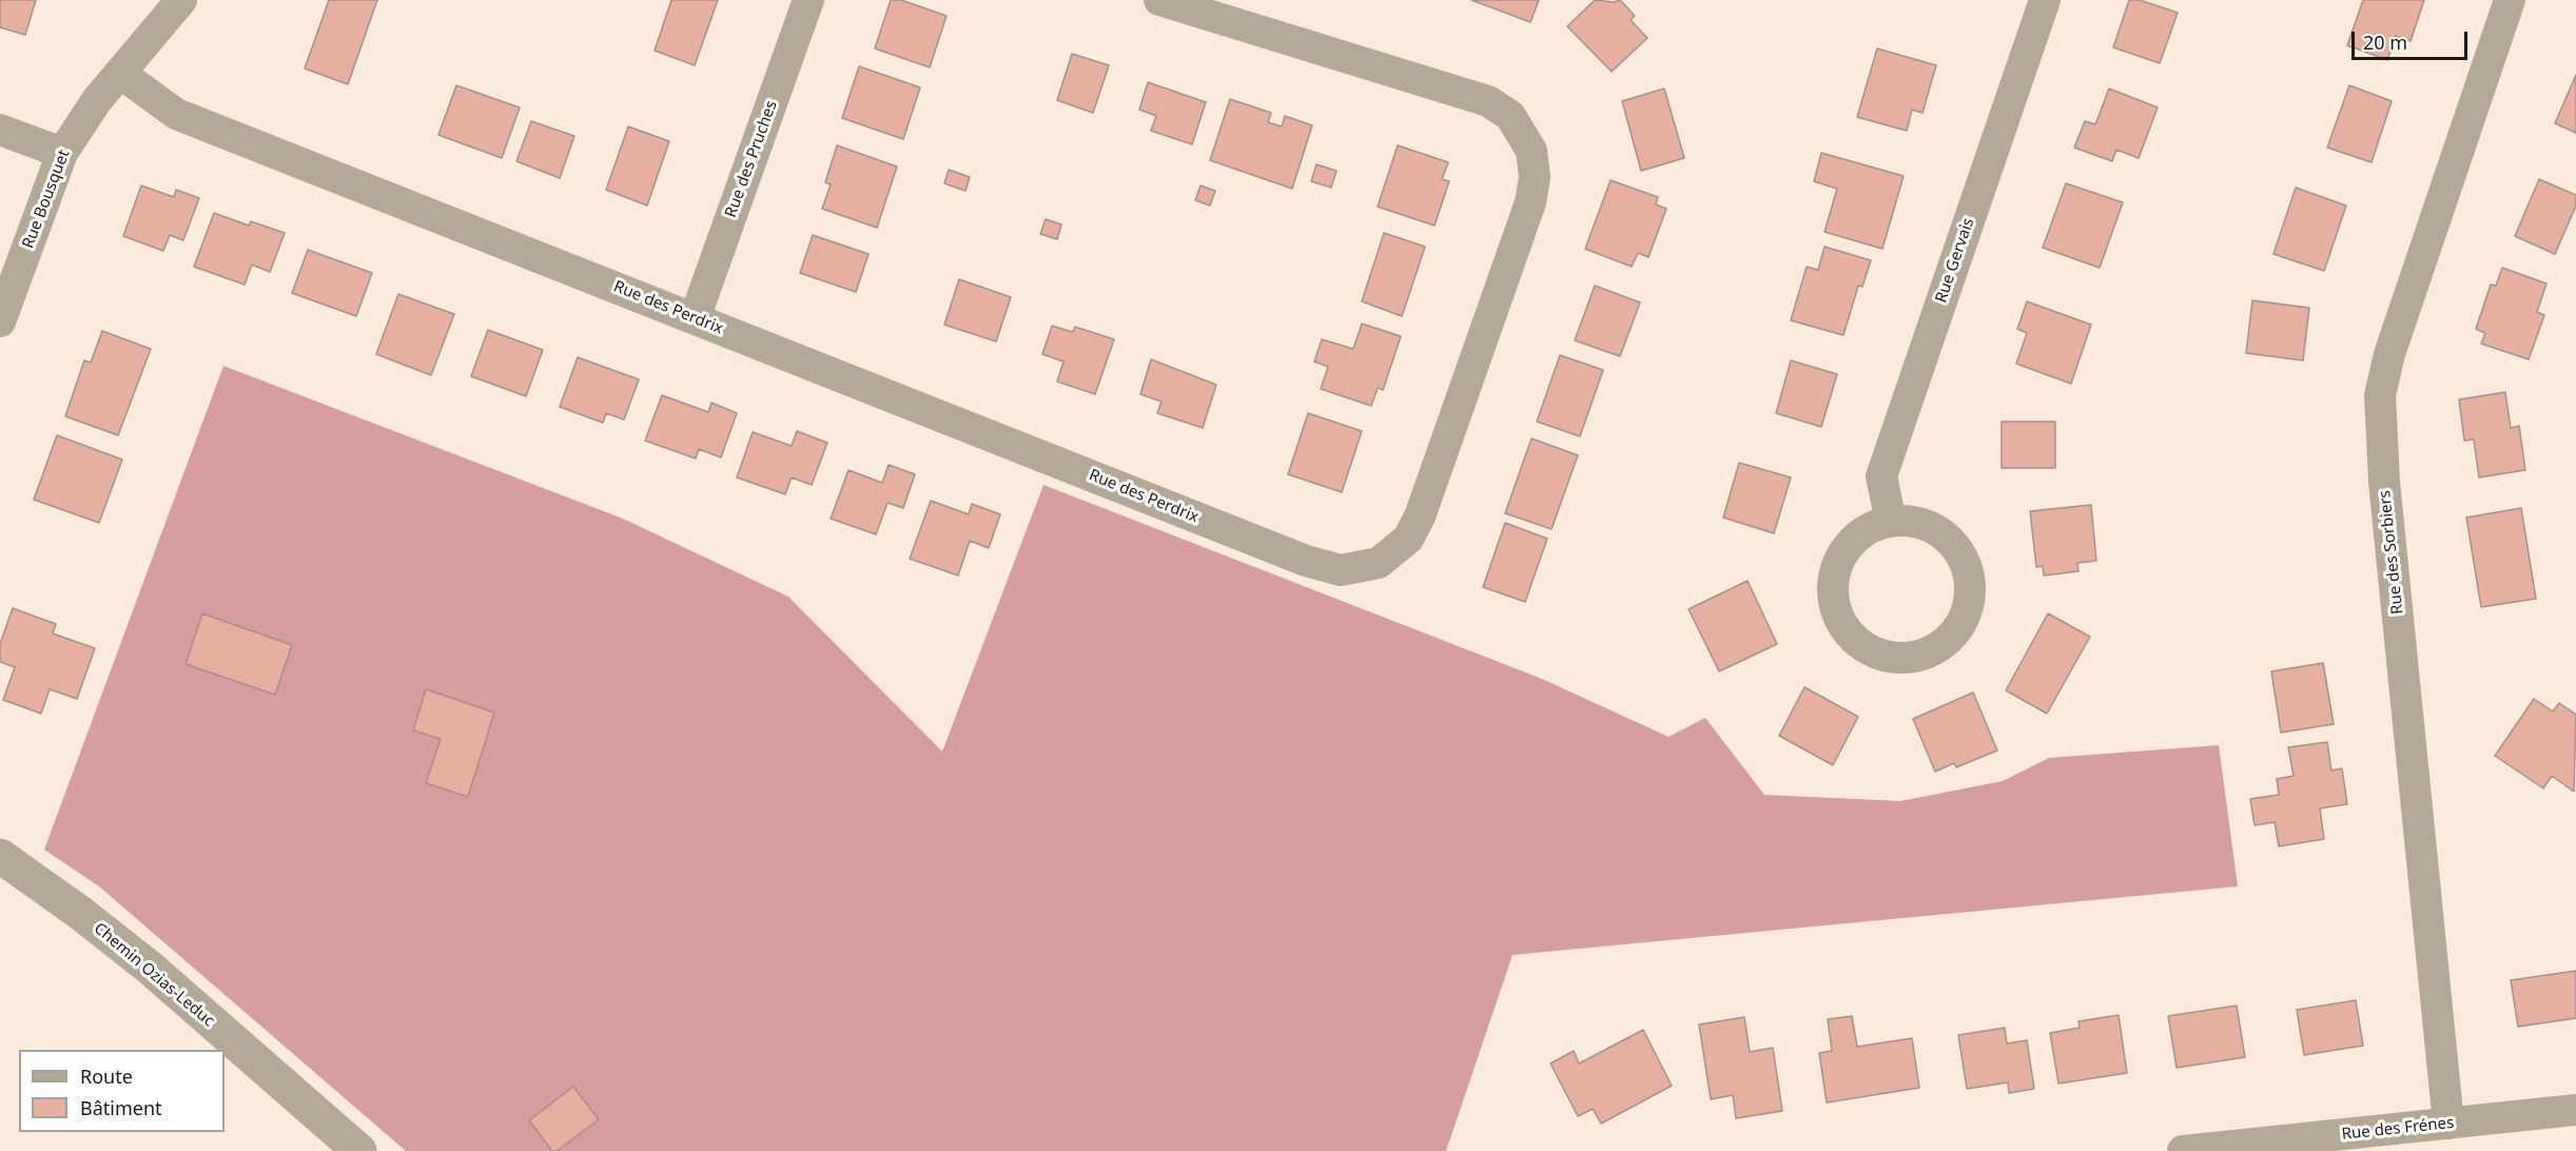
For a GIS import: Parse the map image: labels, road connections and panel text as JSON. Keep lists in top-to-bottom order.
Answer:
{
  "streets": {
    "street": [
      "Rue des Pruches",
      "Rue Bousquet",
      "Rue Gervais",
      "Rue des Perdrix",
      "Rue des Sorbiers",
      "Chemin Ozias-Leduc",
      "Rue des Frénes"
    ]
  },
  "crossings": [
    ["Rue des Pruches", "Rue des Perdrix"],
    ["Rue Bousquet", "Rue des Perdrix"],
    ["Rue des Sorbiers", "Rue des Frénes"]
  ],
  "legend": ["Route", "Bâtiment"],
  "scale_bar": "20 m"
}
